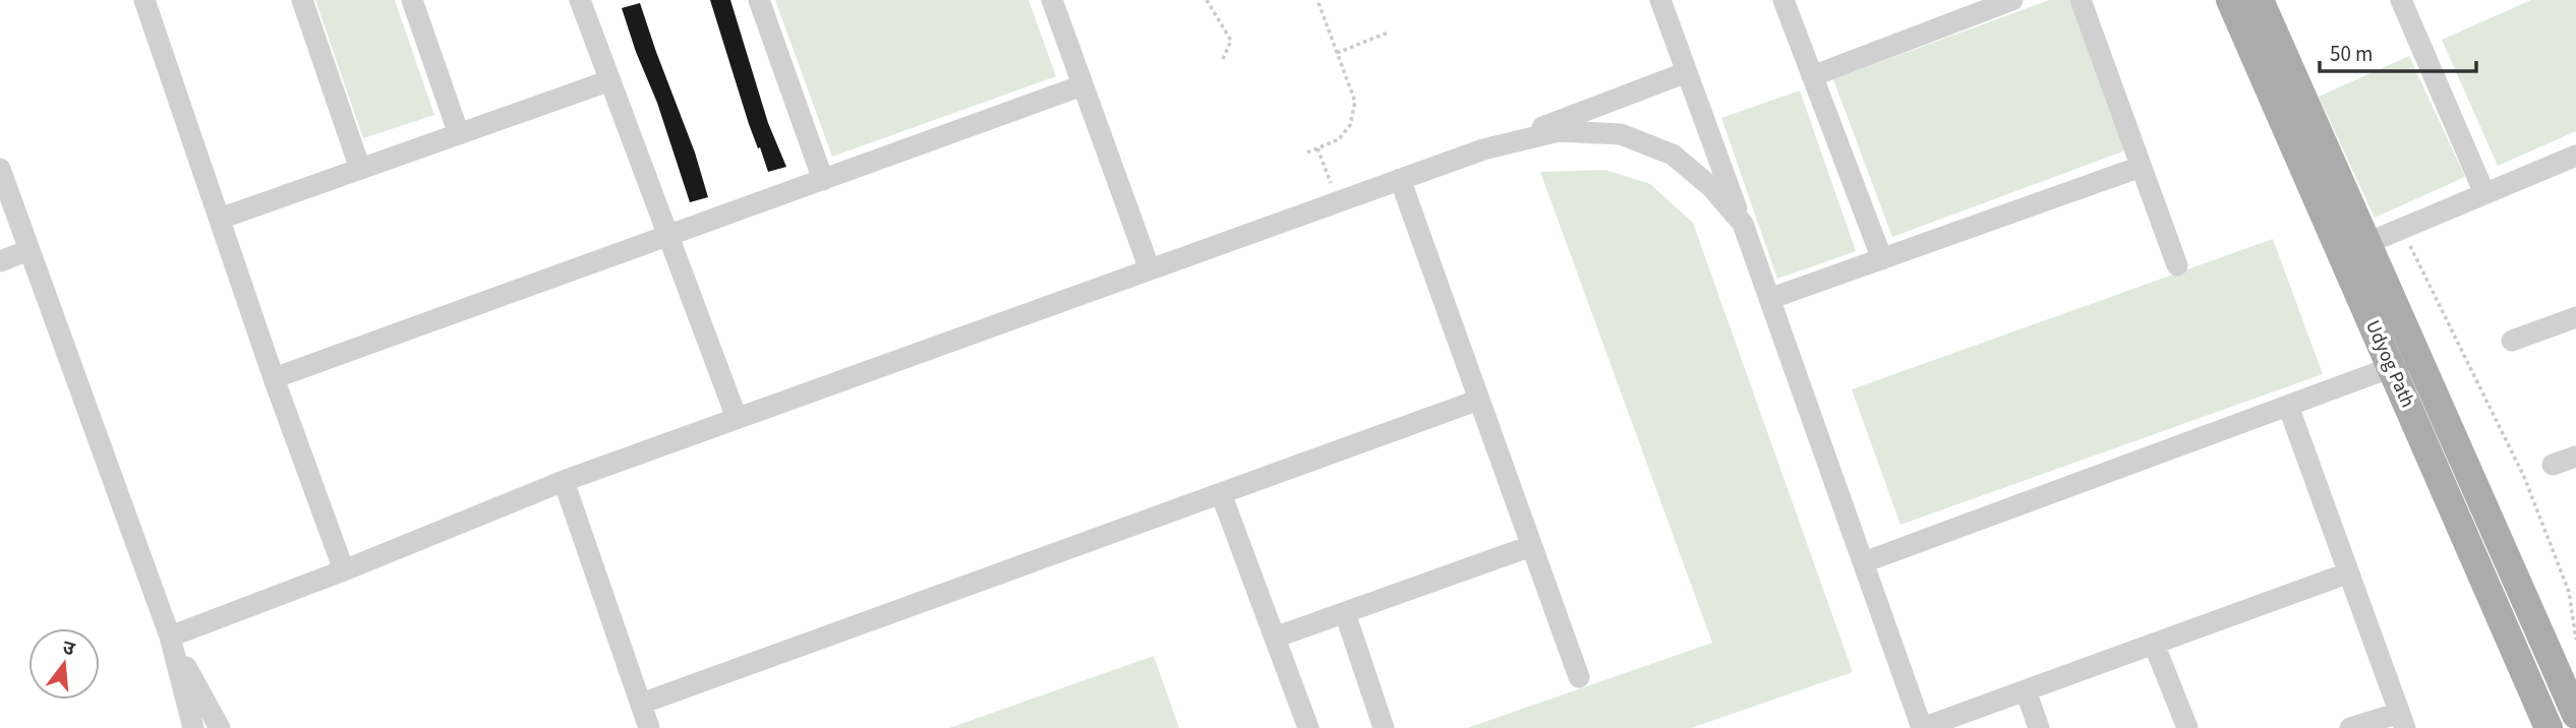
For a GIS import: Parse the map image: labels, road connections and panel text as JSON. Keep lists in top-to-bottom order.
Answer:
{
  "streets": {
    "main road": ["Udyog Path"]
  },
  "scale_bar": "50 m",
  "north": "top"
}
